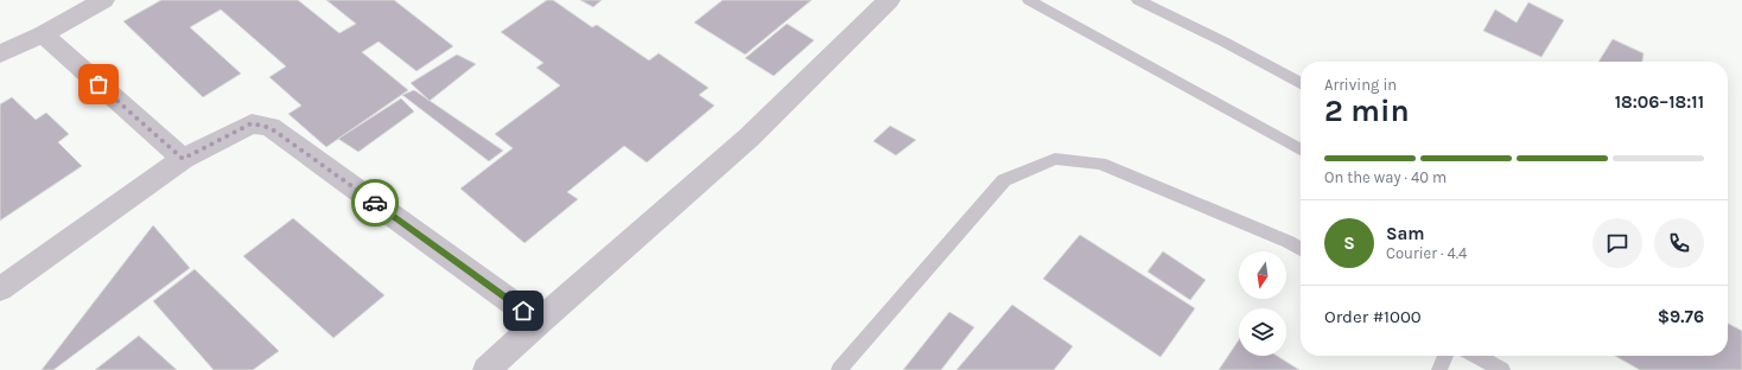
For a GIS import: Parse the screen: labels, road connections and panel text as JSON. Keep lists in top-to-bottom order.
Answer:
{
  "north": "bottom",
  "page": {
    "heading": ["2 min", "Arriving in", "18:06–18:11"],
    "panel": [
      "Sam",
      "Courier · 4.4",
      "Order #1000",
      "$9.76"
    ],
    "bar": "On the way · 40 m",
    "round": "S"
  }
}
